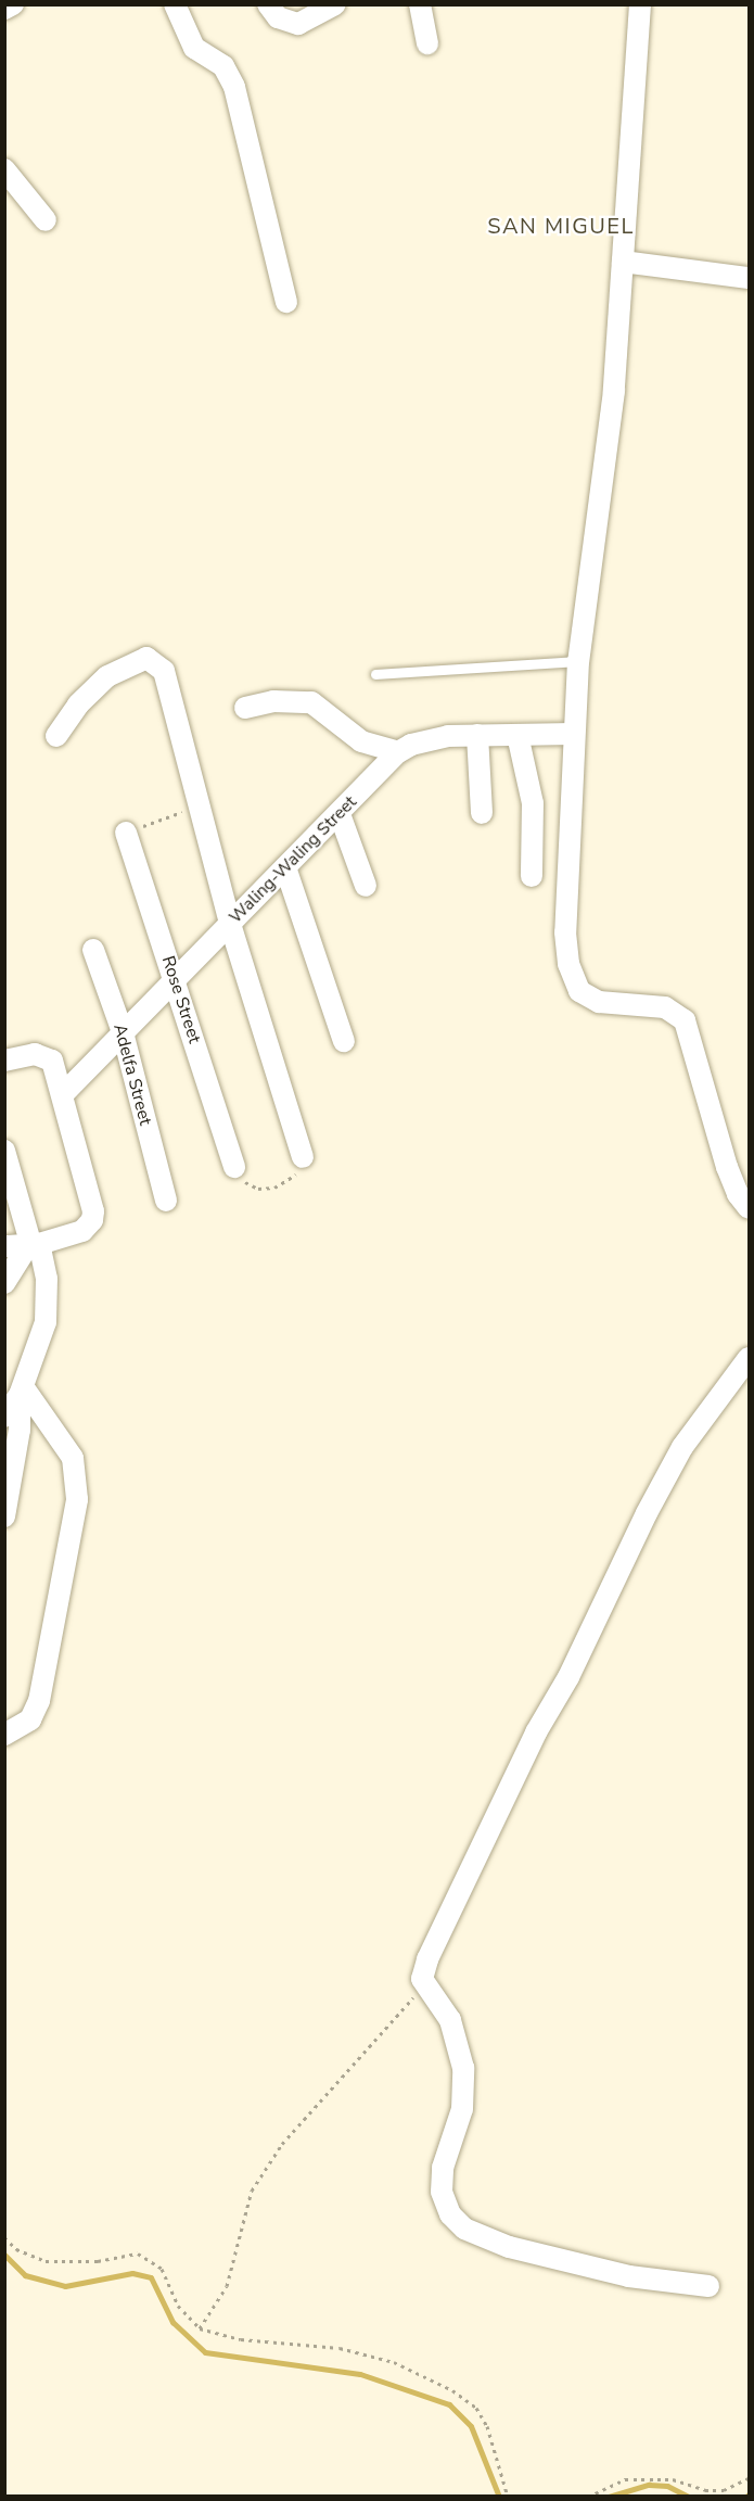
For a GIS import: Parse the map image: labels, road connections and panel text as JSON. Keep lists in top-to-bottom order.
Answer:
{
  "streets": {
    "street": ["Waling-Waling Street", "Rose Street", "Adelfa Street"]
  },
  "crossings": [
    ["Waling-Waling Street", "Rose Street"],
    ["Waling-Waling Street", "Adelfa Street"]
  ],
  "districts": ["SAN MIGUEL"]
}
